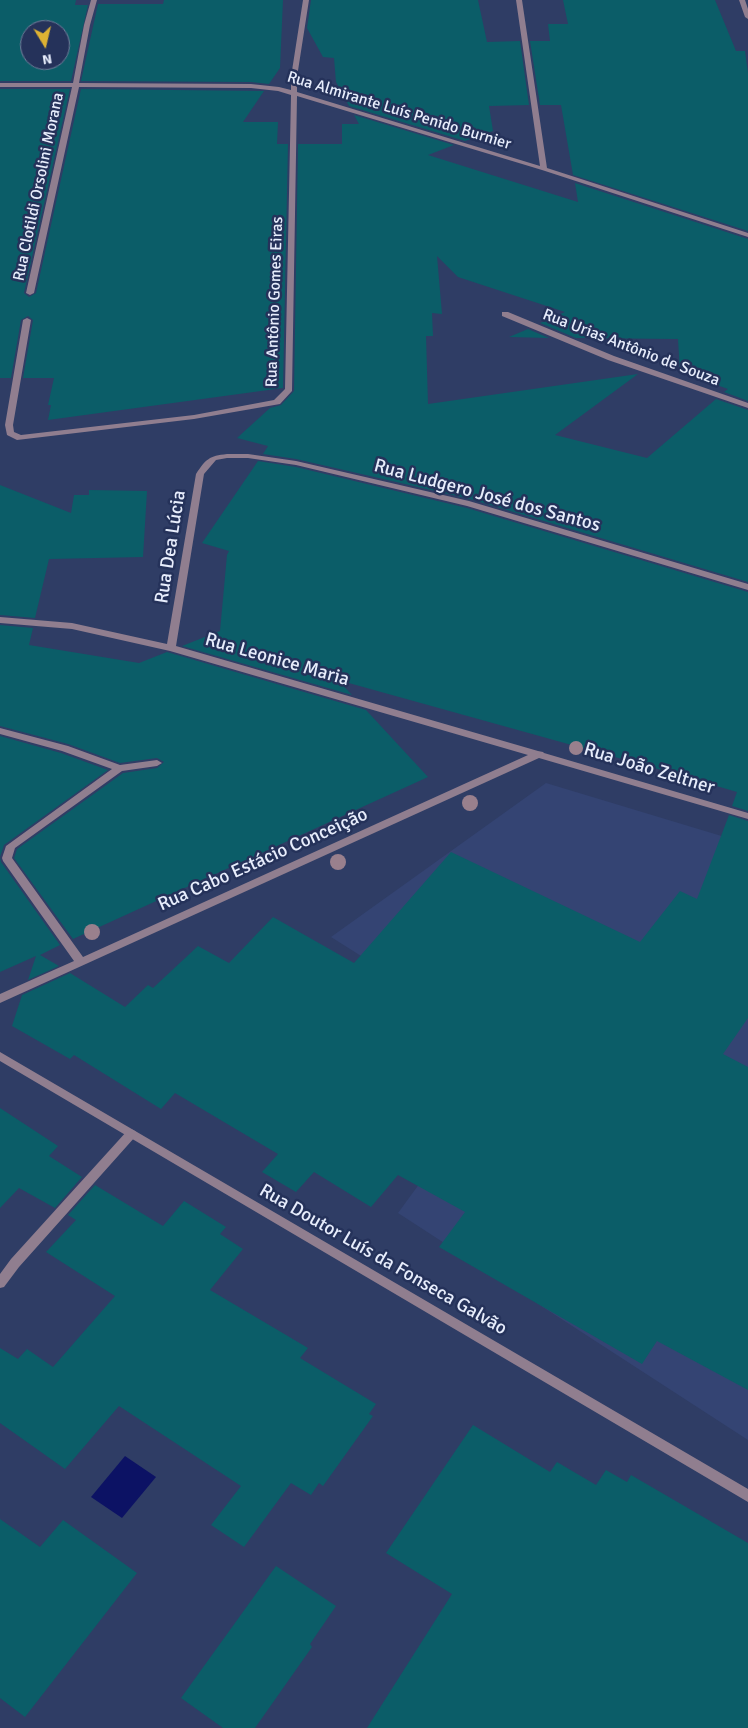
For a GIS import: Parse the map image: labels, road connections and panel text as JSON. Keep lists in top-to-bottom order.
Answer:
{
  "streets": {
    "street": [
      "Rua Almirante Luís Penido Burnier",
      "Rua Clotildi Orsolini Morana",
      "Rua Antônio Gomes Eiras",
      "Rua Urias Antônio de Souza",
      "Rua Ludgero José dos Santos",
      "Rua Dea Lúcia",
      "Rua Leonice Maria",
      "Rua João Zeltner",
      "Rua Cabo Estácio Conceição",
      "Rua Doutor Luís da Fonseca Galvão"
    ]
  },
  "crossings": [
    ["Rua Almirante Luís Penido Burnier", "Rua Clotildi Orsolini Morana"],
    ["Rua Almirante Luís Penido Burnier", "Rua Antônio Gomes Eiras"],
    ["Rua Ludgero José dos Santos", "Rua Dea Lúcia"],
    ["Rua Dea Lúcia", "Rua Leonice Maria"],
    ["Rua Leonice Maria", "Rua João Zeltner"],
    ["Rua Leonice Maria", "Rua Cabo Estácio Conceição"],
    ["Rua João Zeltner", "Rua Cabo Estácio Conceição"]
  ],
  "north": "bottom"
}
